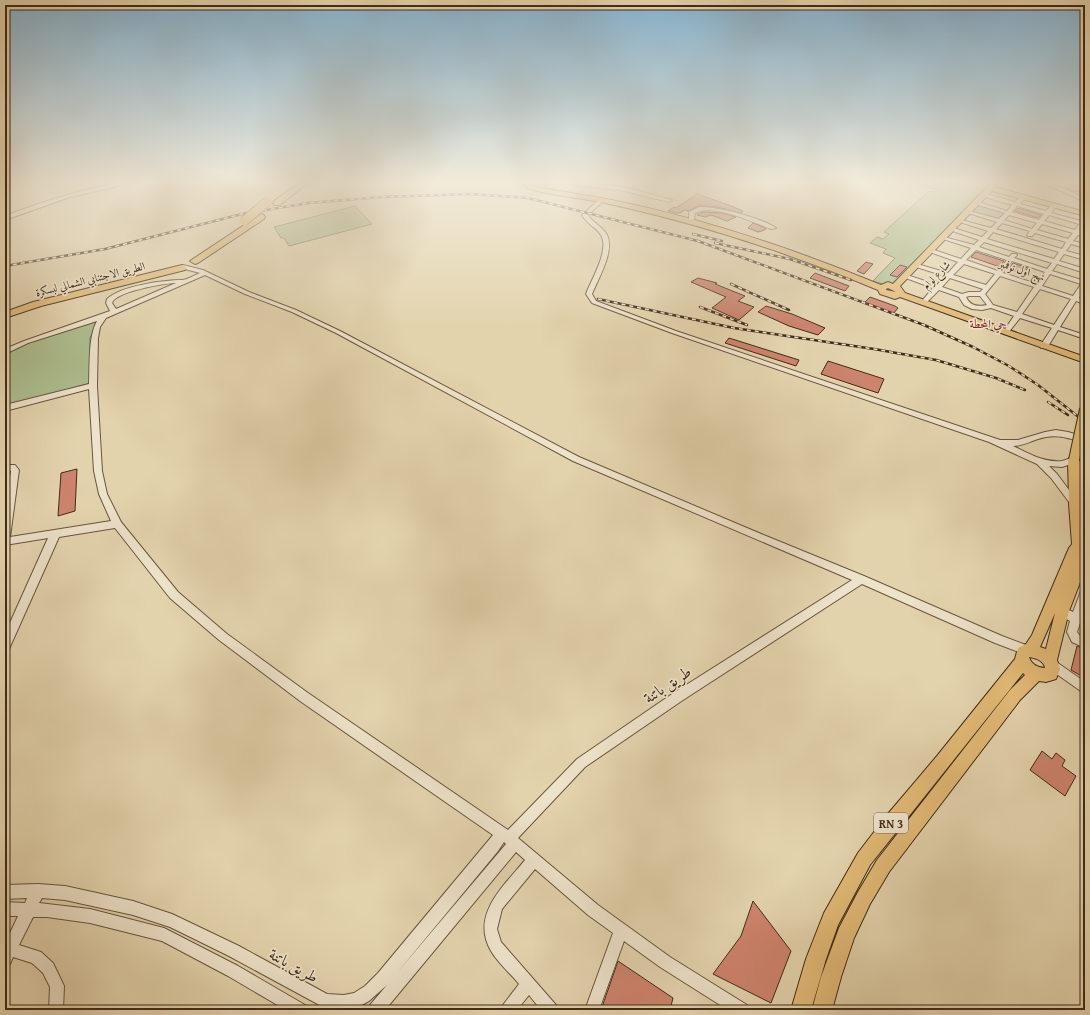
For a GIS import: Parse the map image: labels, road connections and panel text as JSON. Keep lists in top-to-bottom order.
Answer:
{
  "streets": {
    "highway": ["الطريق الاجتنابي الشمالي لبسكرة"],
    "main road": ["RN 3"],
    "street": ["نهج اول نوفمبر", "شارع لوام", "طريق باتنة"]
  },
  "crossings": [
    ["نهج اول نوفمبر", "شارع لوام"]
  ],
  "districts": ["حي المحطة"]
}
